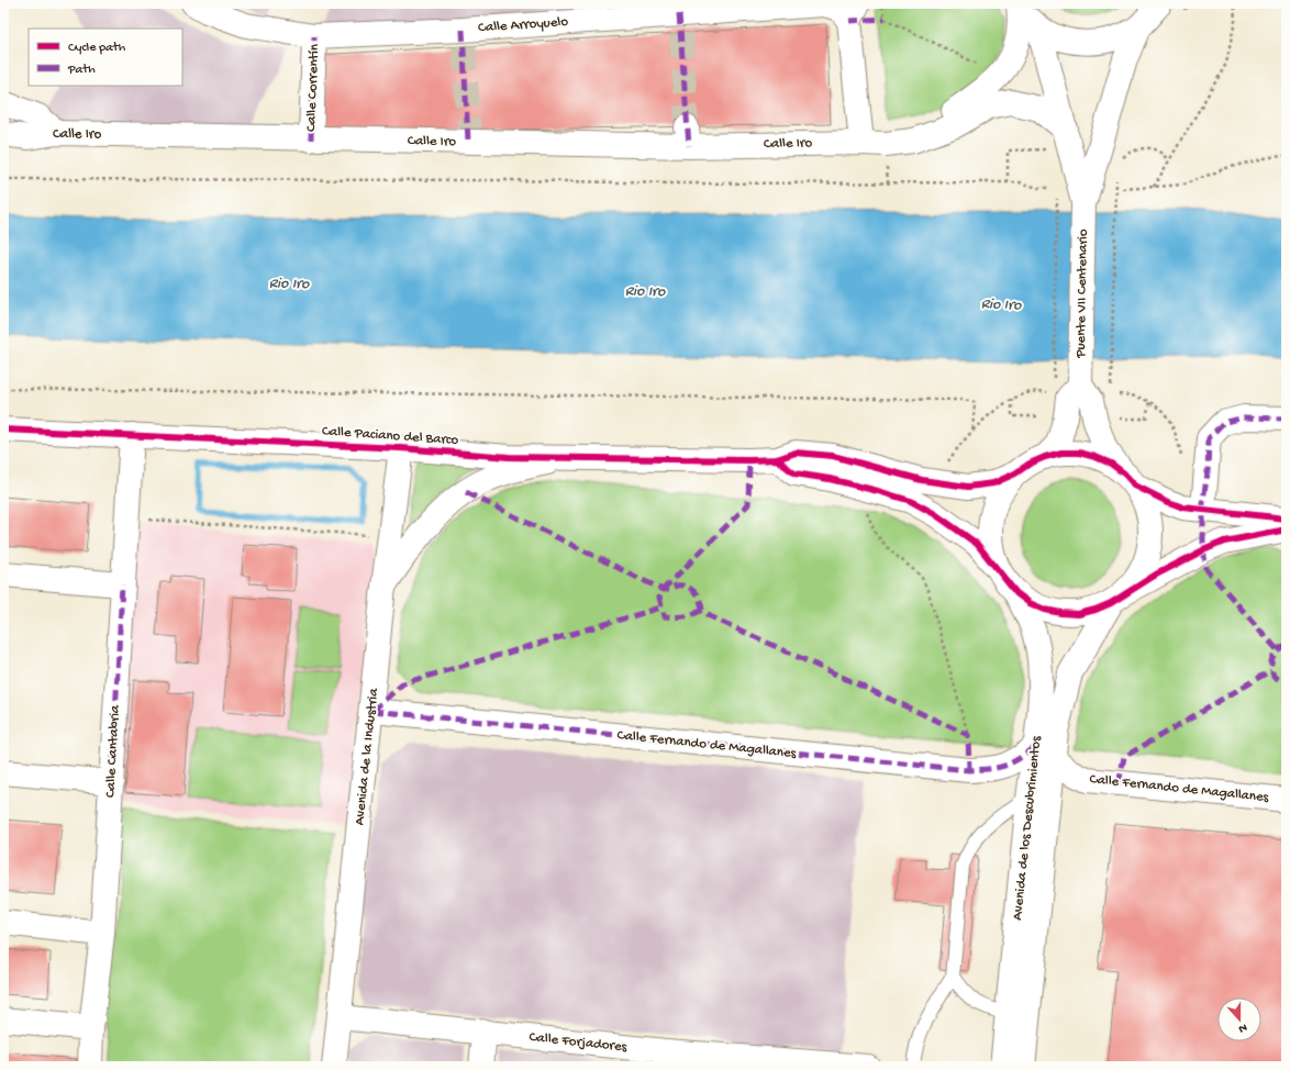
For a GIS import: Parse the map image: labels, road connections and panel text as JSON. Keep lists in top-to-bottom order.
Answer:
{
  "streets": {
    "street": [
      "Calle Arroyuelo",
      "Calle Correntín",
      "Calle Iro",
      "Puente VII Centenario",
      "Calle Paciano del Barco",
      "Calle Fernando de Magallanes",
      "Calle Cantabria",
      "Avenida de la Industria",
      "Avenida de los Descubrimientos",
      "Calle Forjadores"
    ]
  },
  "crossings": [
    ["Calle Arroyuelo", "Calle Correntín"],
    ["Calle Correntín", "Calle Iro"],
    ["Calle Paciano del Barco", "Calle Cantabria"],
    ["Calle Paciano del Barco", "Avenida de la Industria"],
    ["Calle Fernando de Magallanes", "Avenida de la Industria"],
    ["Calle Fernando de Magallanes", "Avenida de los Descubrimientos"],
    ["Avenida de la Industria", "Calle Forjadores"]
  ],
  "water": ["Rio Iro"],
  "legend": ["Cycle path", "Path"],
  "north": "bottom"
}
